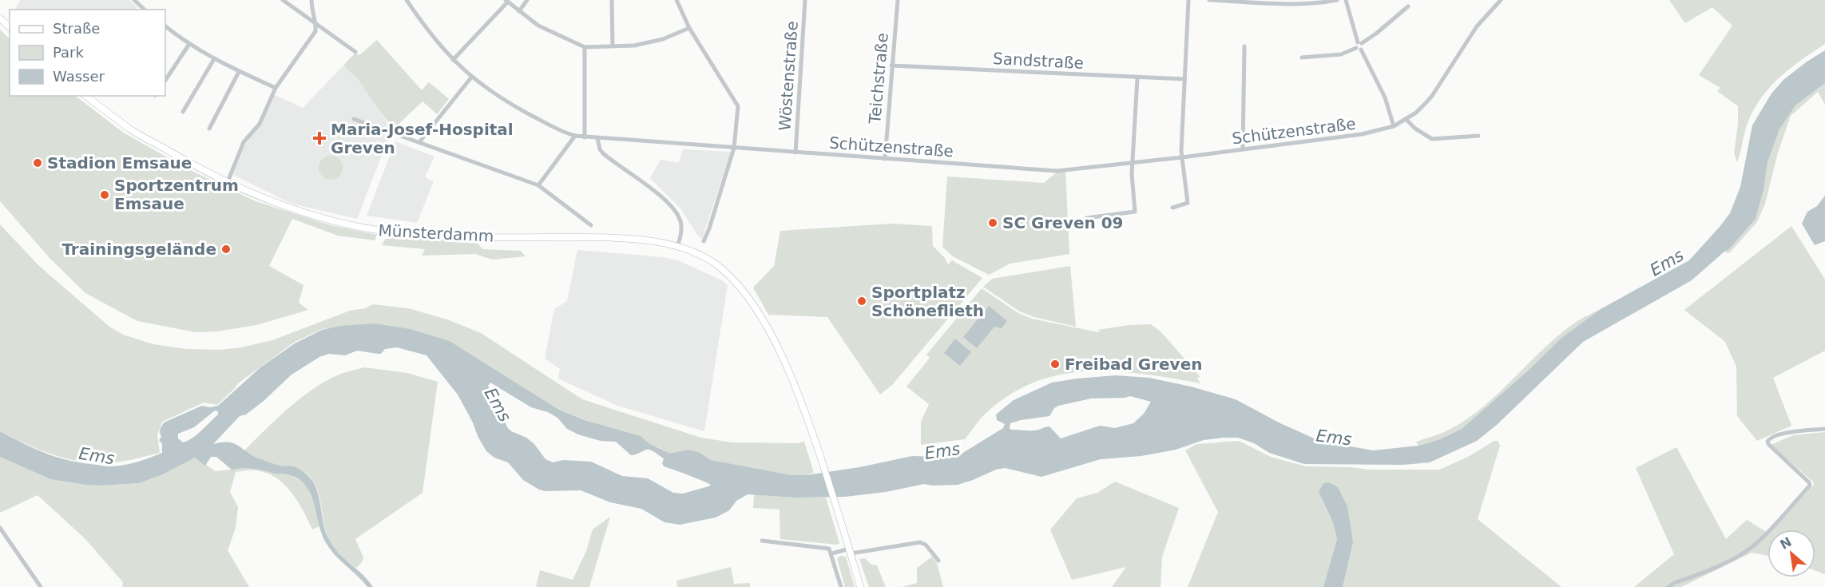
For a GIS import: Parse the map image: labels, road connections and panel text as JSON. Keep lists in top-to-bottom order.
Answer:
{
  "streets": {
    "main road": ["Münsterdamm"],
    "street": [
      "Sandstraße",
      "Wöstenstraße",
      "Teichstraße",
      "Schützenstraße"
    ]
  },
  "crossings": [
    ["Sandstraße", "Teichstraße"],
    ["Wöstenstraße", "Schützenstraße"],
    ["Teichstraße", "Schützenstraße"]
  ],
  "water": ["Ems"],
  "places": {
    "health": ["Maria-Josef-Hospital Greven"],
    "other": [
      "Stadion Emsaue",
      "Sportzentrum Emsaue",
      "SC Greven 09",
      "Trainingsgelände",
      "Sportplatz Schöneflieth",
      "Freibad Greven"
    ]
  },
  "legend": ["Straße", "Park", "Wasser"],
  "north": "top left"
}
